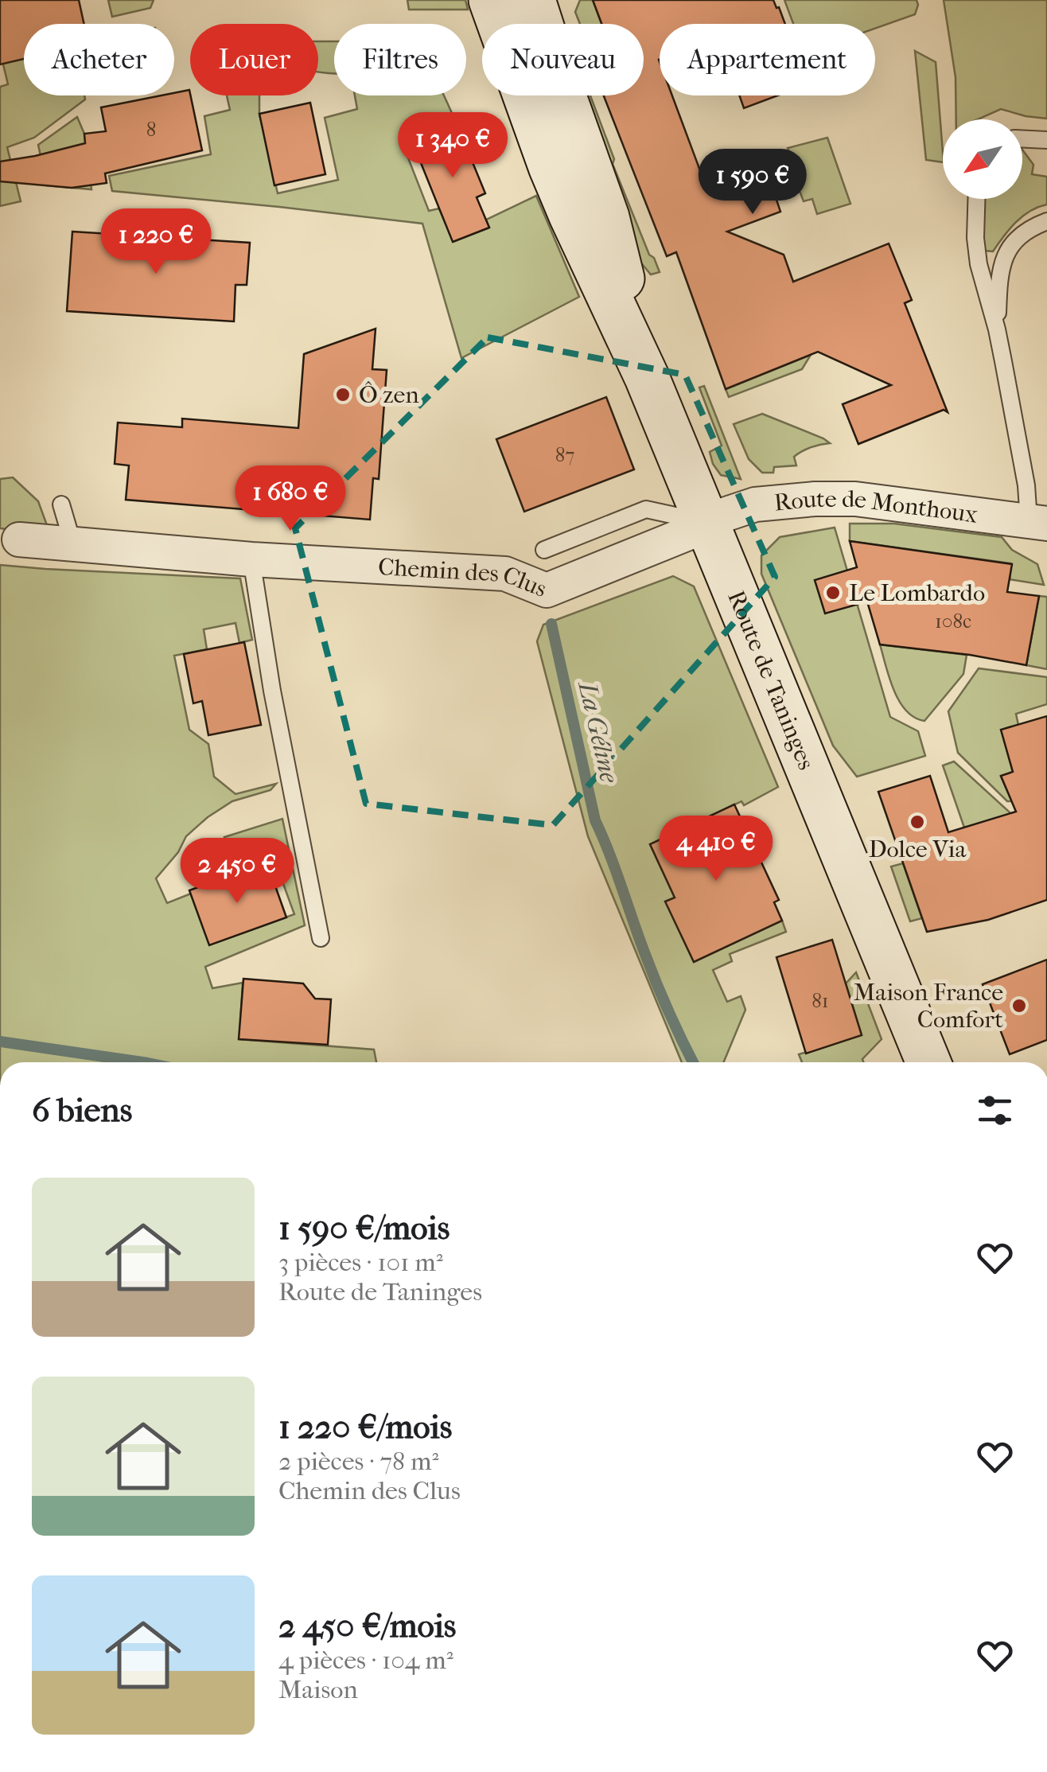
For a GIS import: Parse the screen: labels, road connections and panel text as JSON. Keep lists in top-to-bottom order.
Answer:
{
  "streets": {
    "main road": ["Route de Taninges"],
    "street": ["Route de Monthoux", "Chemin des Clus"]
  },
  "crossings": [
    ["Route de Monthoux", "Chemin des Clus"],
    ["Route de Monthoux", "Route de Taninges"],
    ["Chemin des Clus", "Route de Taninges"]
  ],
  "water": ["La Géline"],
  "places": [
    "Ô zen",
    "Le Lombardo",
    "Dolce Via",
    "Maison France Comfort"
  ],
  "house_numbers": [
    "8",
    "87",
    "108c",
    "81"
  ],
  "north": "bottom left",
  "page": {
    "chip": [
      "Acheter",
      "Louer",
      "Filtres",
      "Nouveau",
      "Appartement"
    ],
    "price": [
      "1 340 €",
      "1 590 €",
      "1 220 €",
      "1 680 €",
      "4 410 €",
      "2 450 €"
    ],
    "heading": "6 biens",
    "list": [
      {
        "name": "1 590 €/mois",
        "note": "3 pièces · 101 m² · Route de Taninges"
      },
      {
        "name": "1 220 €/mois",
        "note": "2 pièces · 78 m² · Chemin des Clus"
      },
      {
        "name": "2 450 €/mois",
        "note": "4 pièces · 104 m² · Maison"
      }
    ]
  }
}
